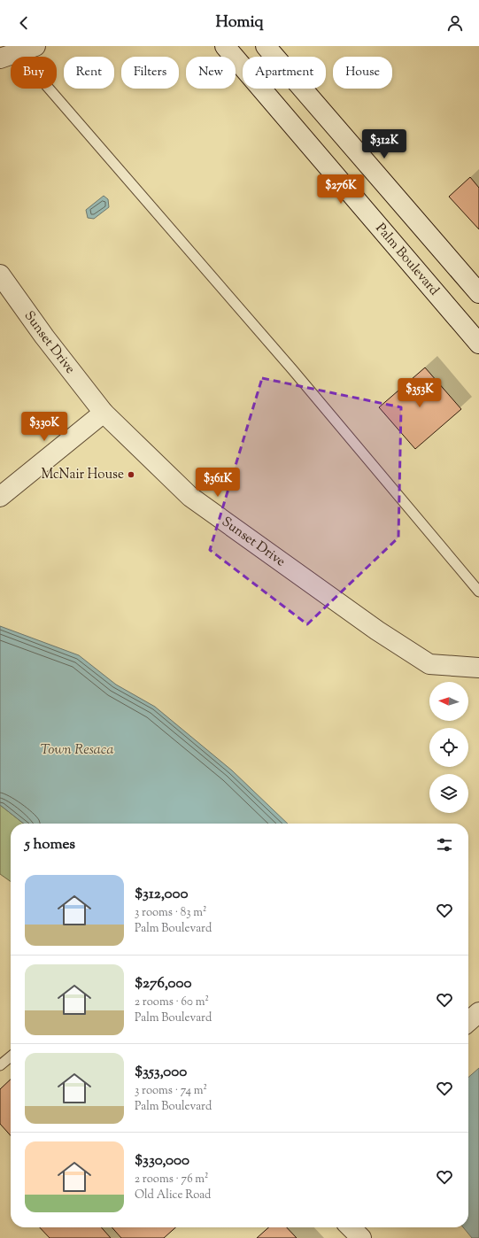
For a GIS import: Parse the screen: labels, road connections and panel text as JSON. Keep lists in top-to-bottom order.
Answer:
{
  "streets": {
    "street": ["Palm Boulevard", "Sunset Drive"]
  },
  "water": ["Town Resaca"],
  "places": ["McNair House"],
  "north": "left",
  "page": {
    "header": "Homiq",
    "chip": [
      "Buy",
      "Rent",
      "Filters",
      "New",
      "Apartment",
      "House"
    ],
    "price": [
      "$312K",
      "$276K",
      "$353K",
      "$330K",
      "$361K"
    ],
    "heading": "5 homes",
    "list": [
      {
        "name": "$312,000",
        "note": "3 rooms · 83 m² · Palm Boulevard"
      },
      {
        "name": "$276,000",
        "note": "2 rooms · 60 m² · Palm Boulevard"
      },
      {
        "name": "$353,000",
        "note": "3 rooms · 74 m² · Palm Boulevard"
      },
      {
        "name": "$330,000",
        "note": "2 rooms · 76 m² · Old Alice Road"
      }
    ]
  }
}
